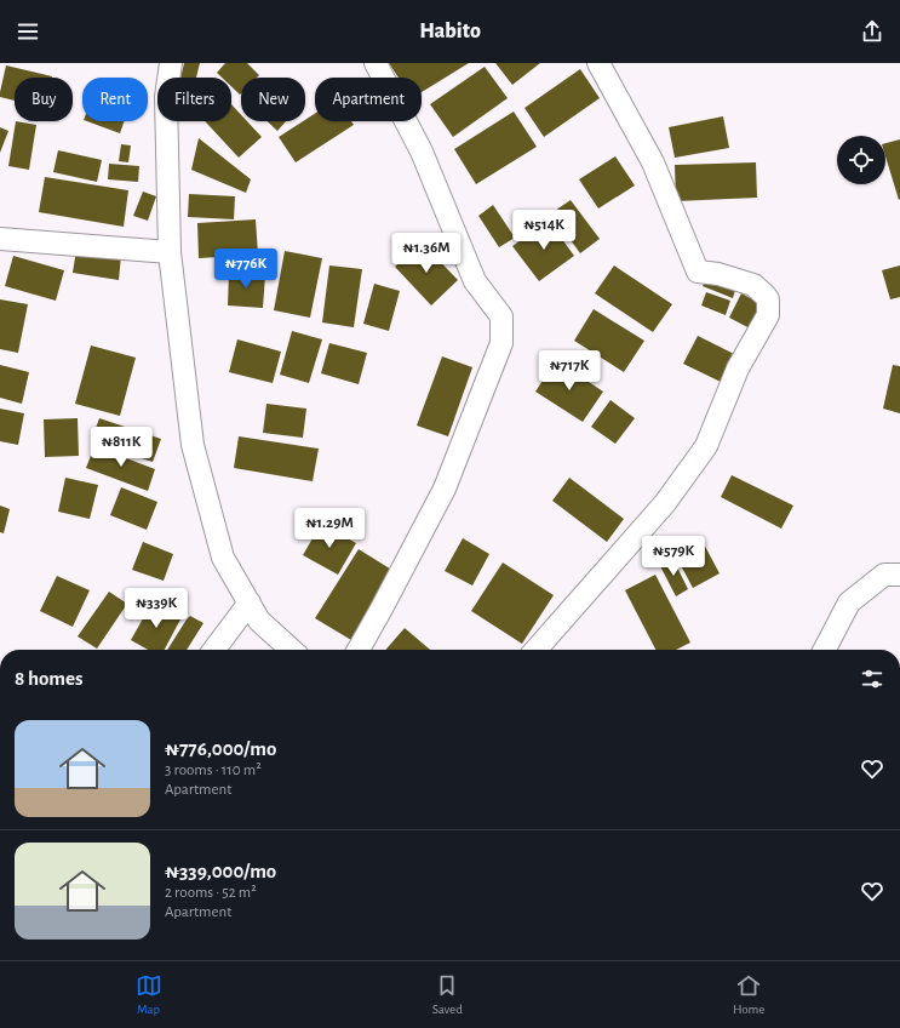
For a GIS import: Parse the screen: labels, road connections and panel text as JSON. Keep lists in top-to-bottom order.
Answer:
{
  "page": {
    "header": "Habito",
    "chip": [
      "Buy",
      "Rent",
      "Filters",
      "New",
      "Apartment"
    ],
    "price": [
      "₦514K",
      "₦1.36M",
      "₦776K",
      "₦717K",
      "₦811K",
      "₦1.29M",
      "₦579K",
      "₦339K"
    ],
    "heading": "8 homes",
    "list": [
      {
        "name": "₦776,000/mo",
        "note": "3 rooms · 110 m² · Apartment"
      },
      {
        "name": "₦339,000/mo",
        "note": "2 rooms · 52 m² · Apartment"
      }
    ],
    "tabs": ["Map", "Saved", "Home"]
  }
}
